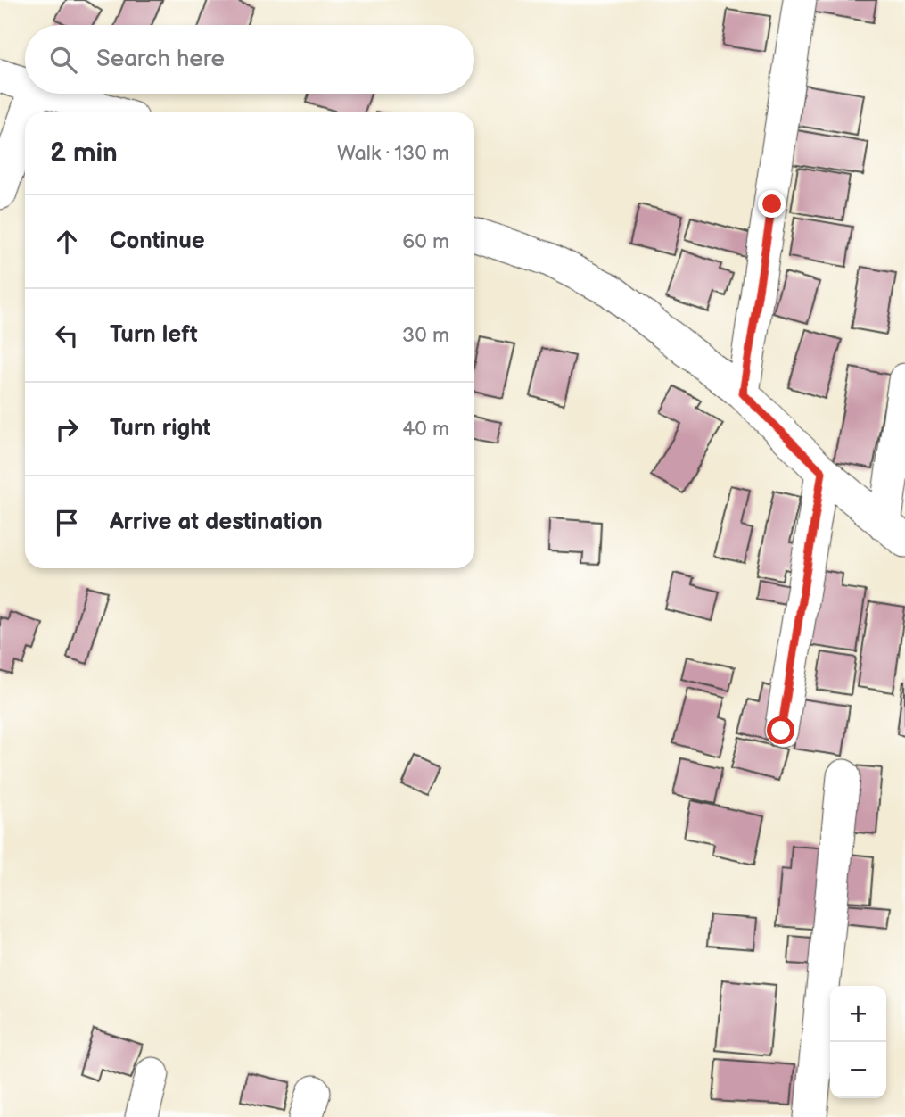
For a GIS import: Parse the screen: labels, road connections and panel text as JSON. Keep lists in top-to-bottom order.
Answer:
{
  "page": {
    "search": "Search here",
    "heading": ["2 min", "Walk · 130 m"],
    "list": [
      ["Continue", "60 m"],
      ["Turn left", "30 m"],
      ["Turn right", "40 m"],
      "Arrive at destination"
    ],
    "map_buttons": ["+", "−"]
  }
}
